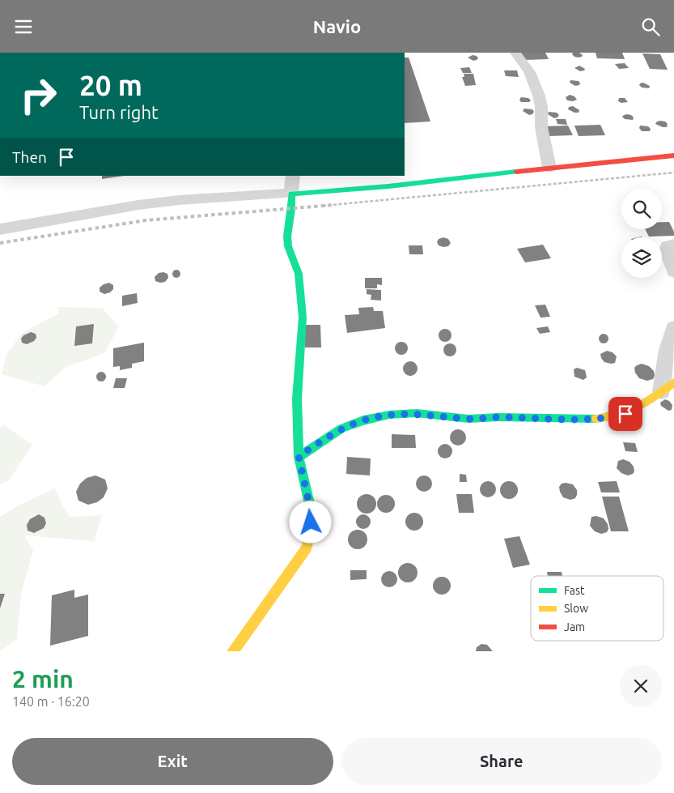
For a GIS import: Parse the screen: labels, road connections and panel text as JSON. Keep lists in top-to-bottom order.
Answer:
{
  "legend": ["Fast", "Slow", "Jam"],
  "page": {
    "header": "Navio",
    "turn": ["20 m", "Turn right"],
    "then": "Then",
    "heading": ["2 min", "140 m · 16:20"],
    "buttons": ["Exit", "Share"]
  }
}
